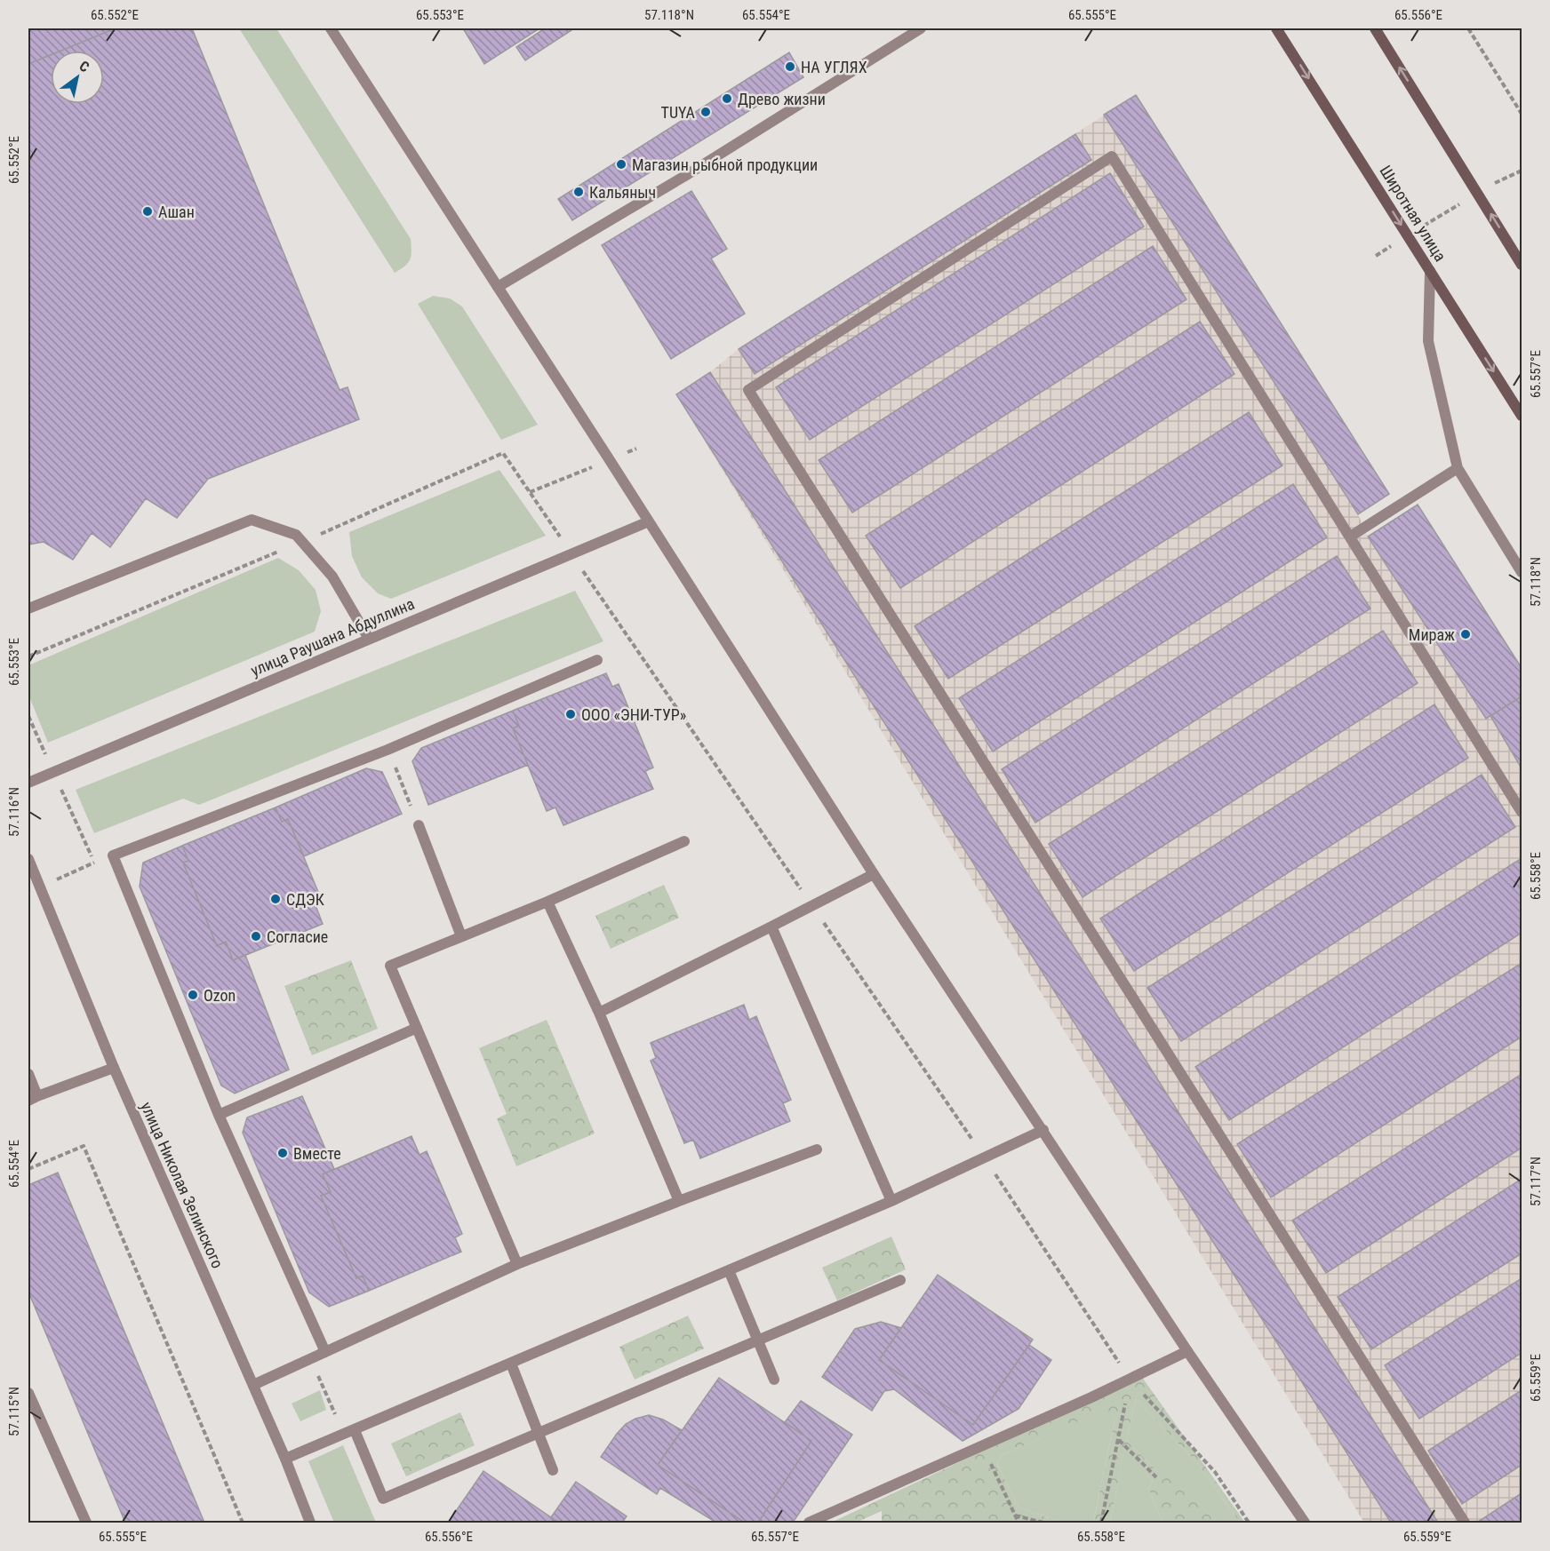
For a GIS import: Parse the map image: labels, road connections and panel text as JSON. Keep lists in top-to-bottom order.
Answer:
{
  "streets": {
    "main road": ["Широтная улица"],
    "street": ["улица Раушана Абдуллина", "улица Николая Зелинского"]
  },
  "places": [
    "НА УГЛЯХ",
    "Древо жизни",
    "TUYA",
    "Магазин рыбной продукции",
    "Кальяныч",
    "Ашан",
    "Мираж",
    "ООО «ЭНИ-ТУР»",
    "СДЭК",
    "Согласие",
    "Ozon",
    "Вместе"
  ],
  "north": "top right",
  "coordinates": [
    "65.552°E",
    "65.553°E",
    "57.118°N",
    "65.554°E",
    "65.555°E",
    "65.556°E",
    "65.557°E",
    "57.116°N",
    "65.558°E",
    "57.117°N",
    "65.559°E",
    "57.115°N"
  ]
}
